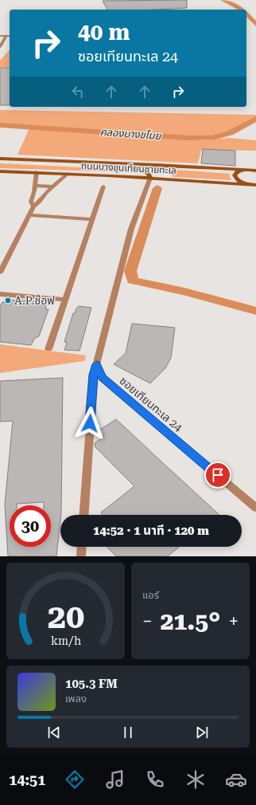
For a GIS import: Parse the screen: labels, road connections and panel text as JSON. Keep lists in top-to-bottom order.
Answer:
{
  "streets": {
    "main road": ["ถนนบางขุนเทียนชายทะเล"],
    "street": ["ซอยเทียนทะเล 24"]
  },
  "water": ["คลองบางขโมย"],
  "places": ["A.P.ช๊อฟ"],
  "page": {
    "turn": ["40 m", "ซอยเทียนทะเล 24"],
    "limit": "30",
    "trip": "14:52 · 1 นาที · 120 m",
    "tile": "แอร์",
    "heat": ["−", "21.5°", "+"],
    "song": ["105.3 FM", "เพลง"],
    "tabs": "14:51",
    "gauge": ["20", "km/h"]
  }
}
